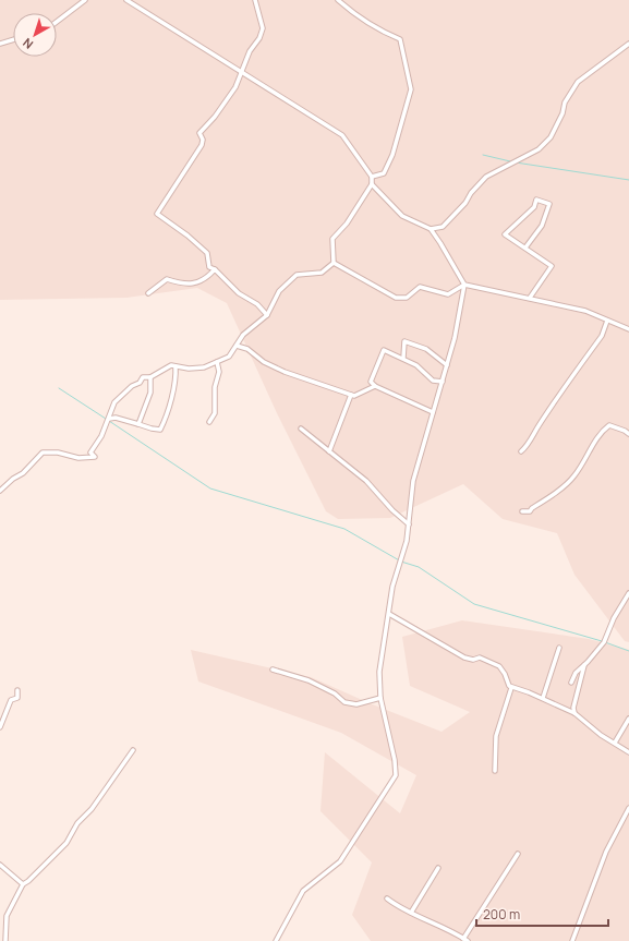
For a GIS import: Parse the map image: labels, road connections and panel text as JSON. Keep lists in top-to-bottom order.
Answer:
{
  "scale_bar": "200 m",
  "north": "bottom left"
}
